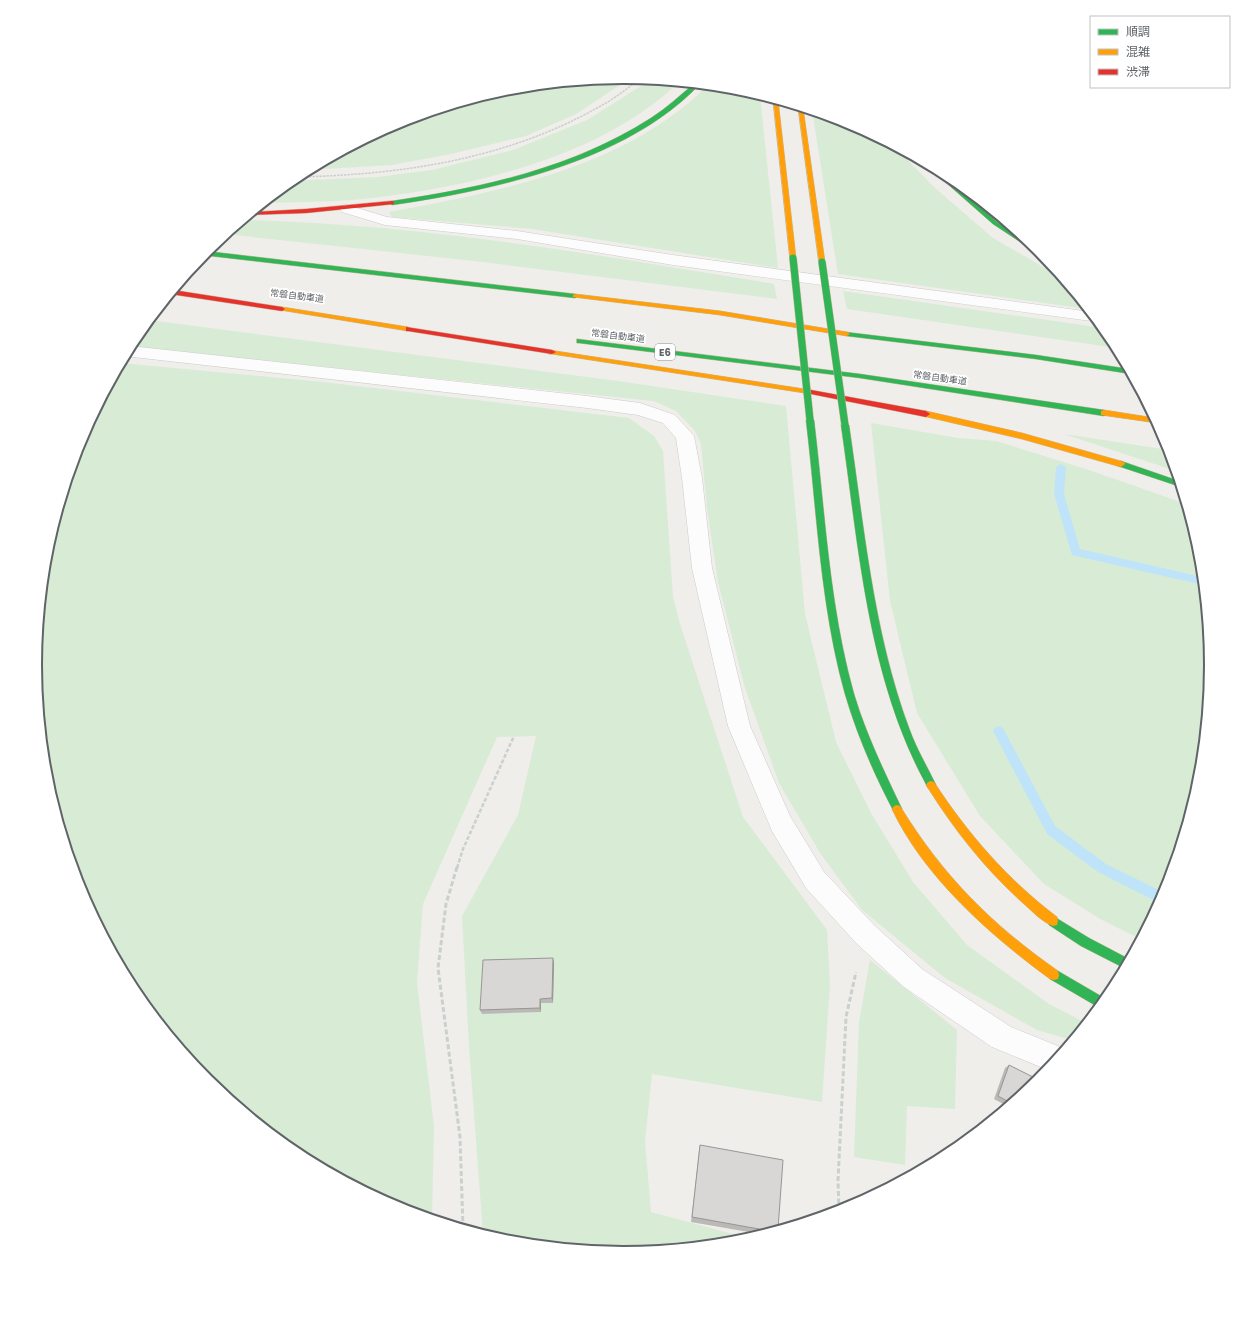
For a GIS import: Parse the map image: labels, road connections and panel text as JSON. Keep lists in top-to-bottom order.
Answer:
{
  "streets": {
    "highway": ["常磐自動車道", "E6"]
  },
  "legend": ["順調", "混雑", "渋滞"]
}
